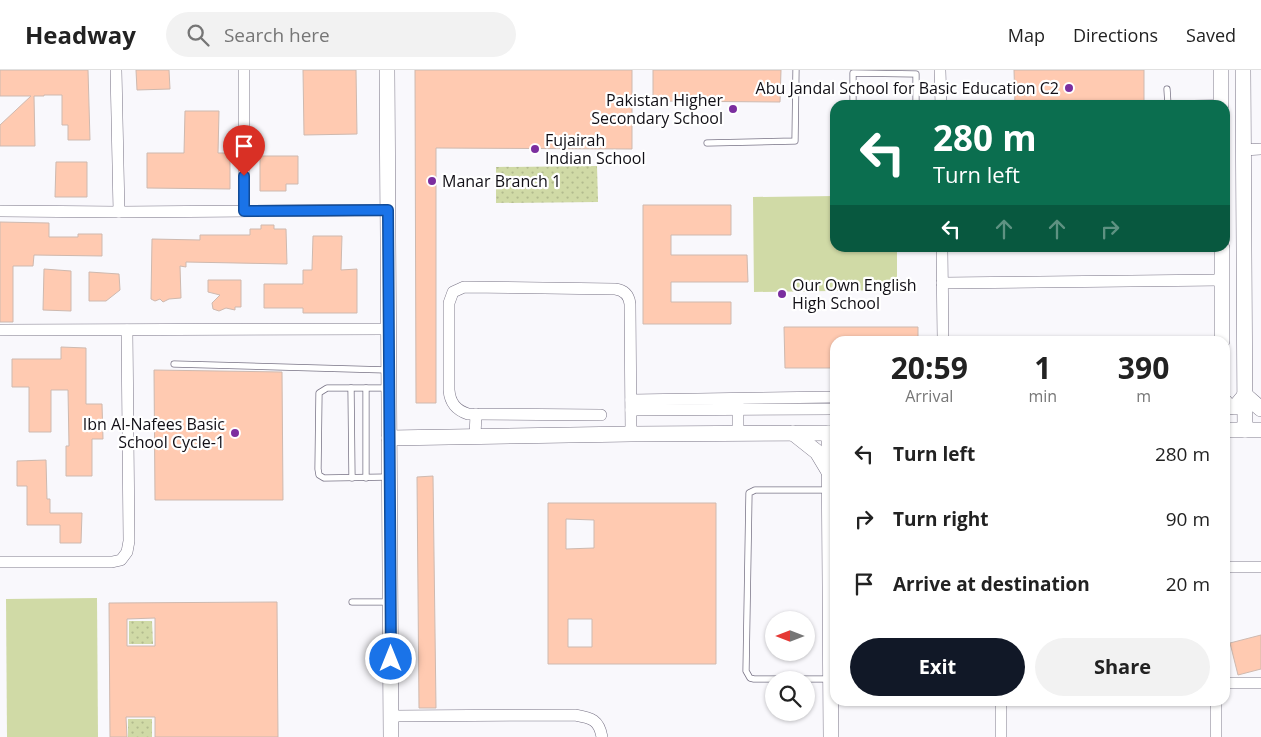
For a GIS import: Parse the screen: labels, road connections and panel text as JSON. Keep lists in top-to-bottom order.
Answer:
{
  "places": [
    "Abu Jandal School for Basic Education C2",
    "Pakistan Higher Secondary School",
    "Fujairah Indian School",
    "Manar Branch 1",
    "Our Own English High School",
    "Ibn Al-Nafees Basic School Cycle-1"
  ],
  "north": "left",
  "page": {
    "header": "Headway",
    "search": "Search here",
    "nav": ["Map", "Directions", "Saved"],
    "turn": ["280 m", "Turn left"],
    "eta": [
      "20:59",
      "Arrival",
      "1",
      "min",
      "390",
      "m"
    ],
    "list": [
      {
        "name": "Turn left",
        "value": "280 m"
      },
      {
        "name": "Turn right",
        "value": "90 m"
      },
      {
        "name": "Arrive at destination",
        "value": "20 m"
      }
    ],
    "buttons": ["Exit", "Share"]
  }
}
